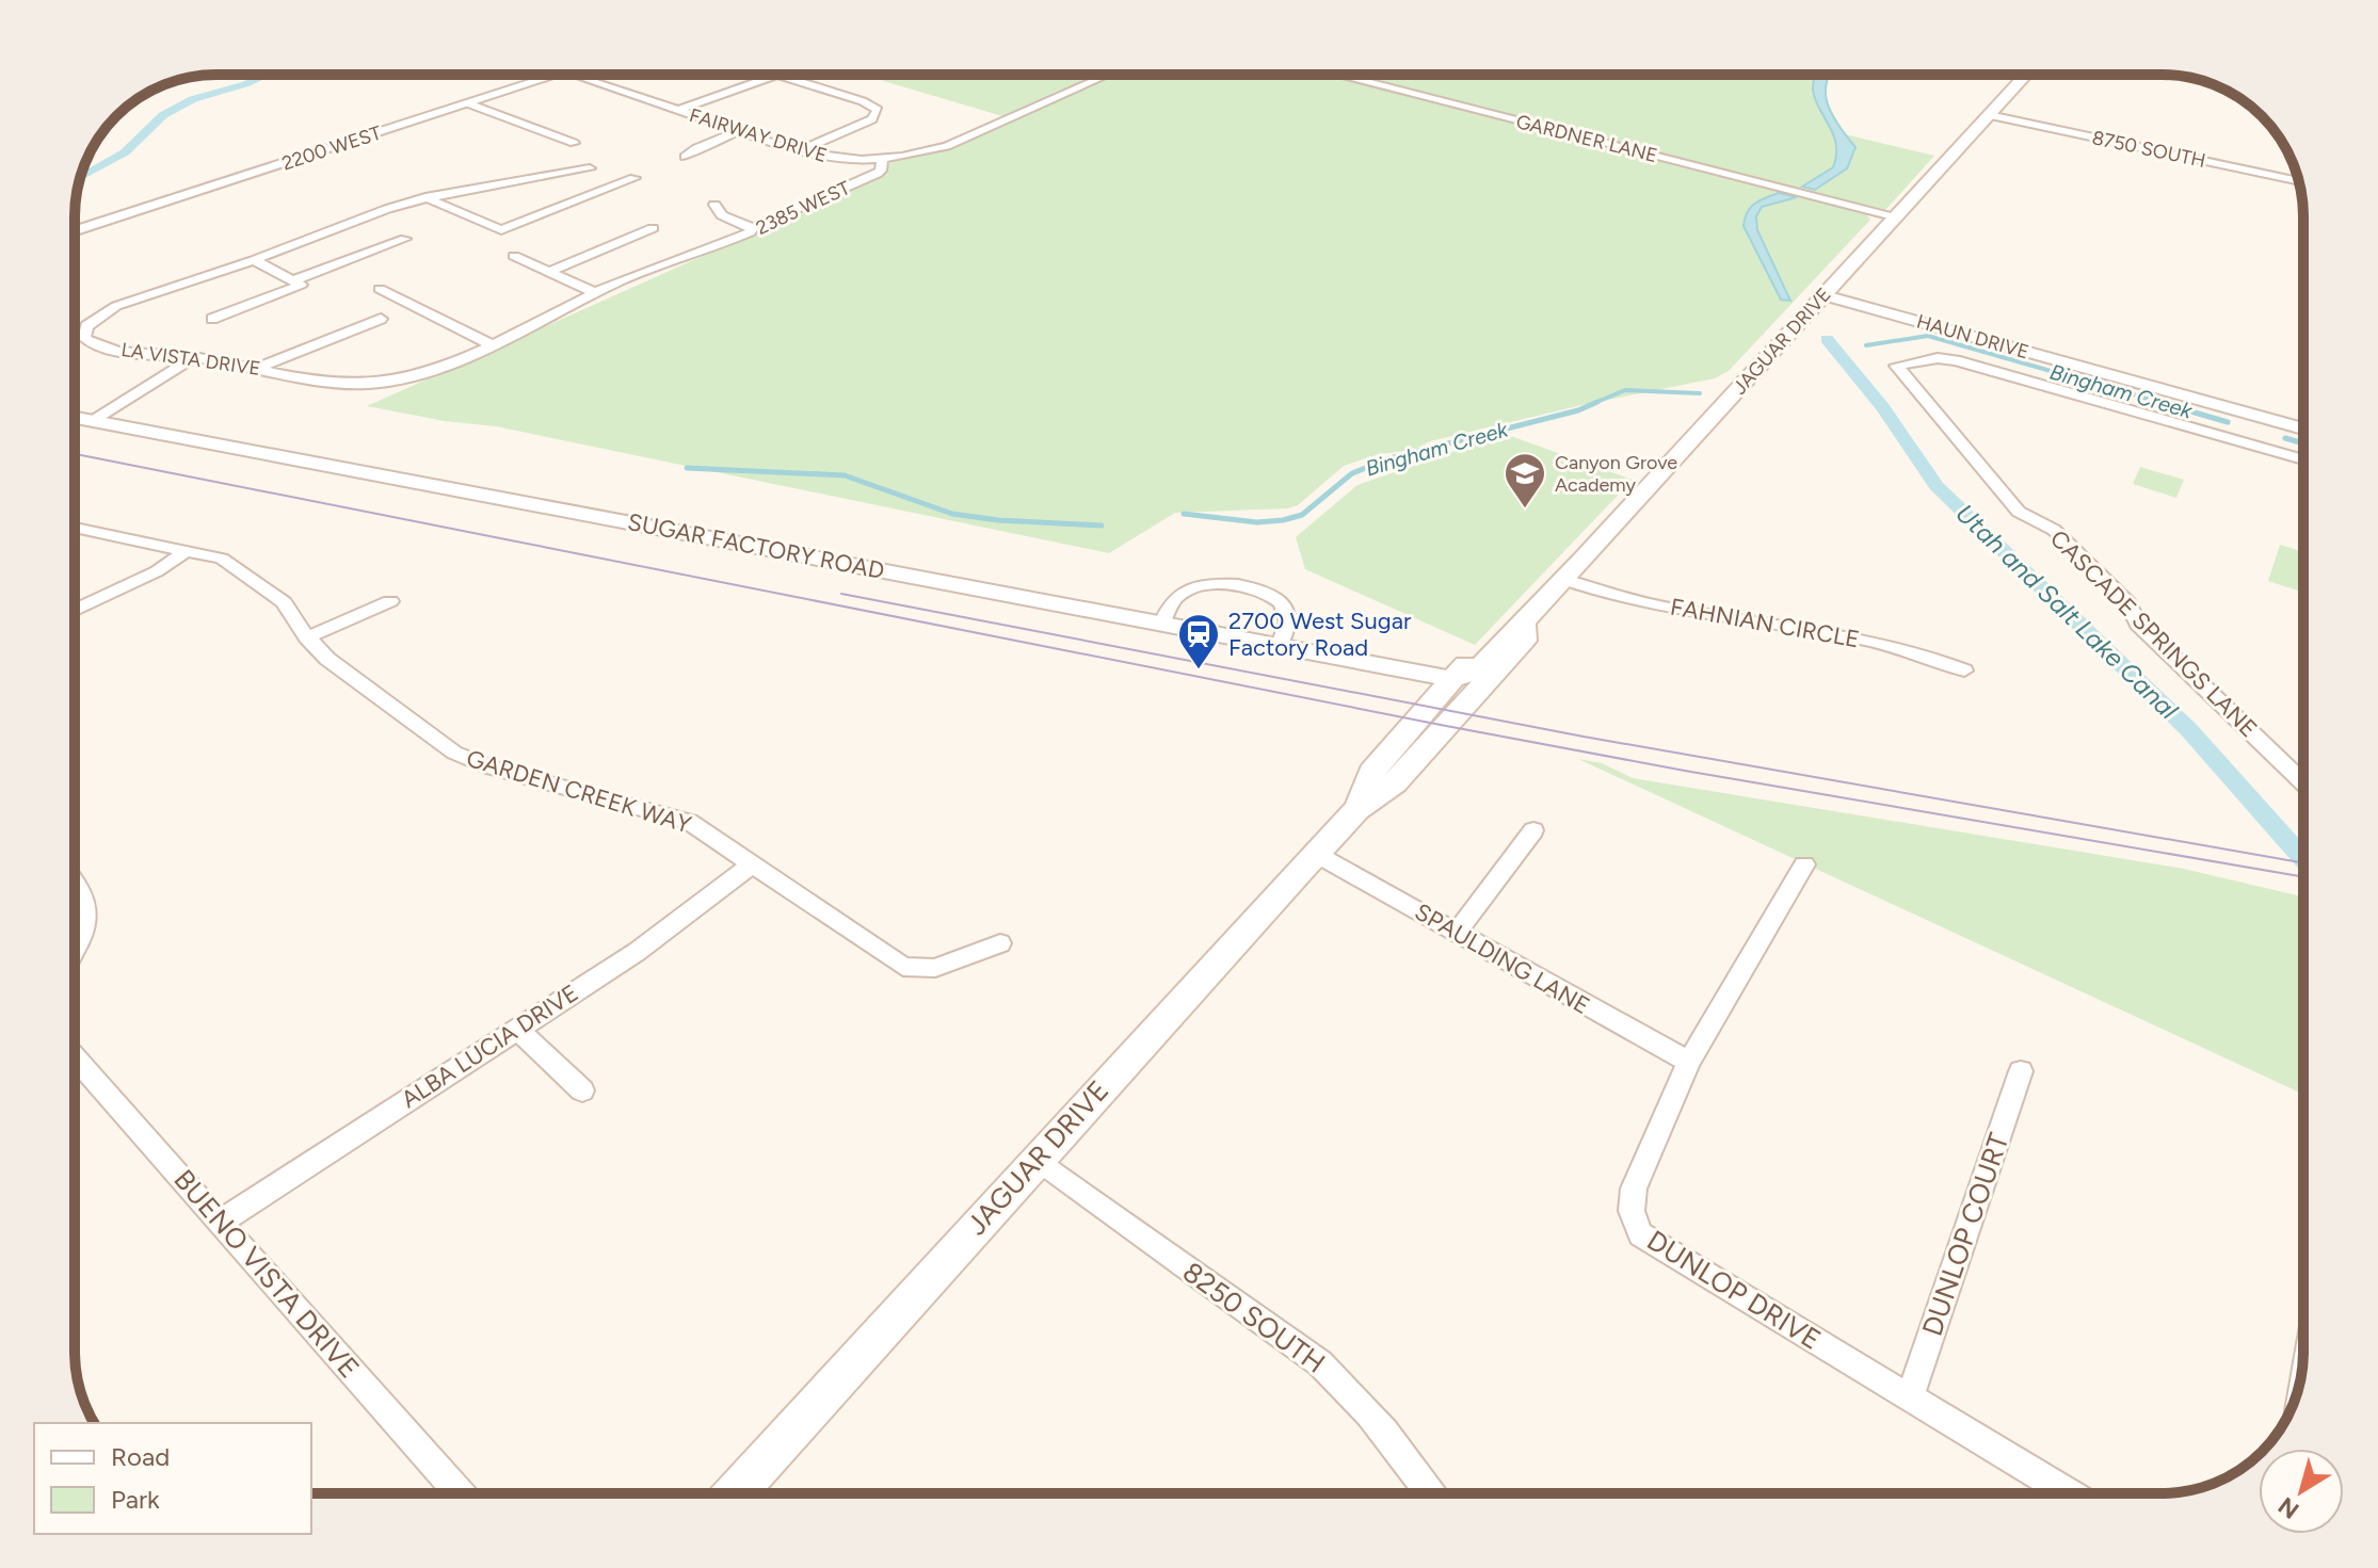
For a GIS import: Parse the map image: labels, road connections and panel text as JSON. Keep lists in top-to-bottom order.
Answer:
{
  "streets": {
    "main road": ["JAGUAR DRIVE"],
    "street": [
      "FAIRWAY DRIVE",
      "GARDNER LANE",
      "2200 WEST",
      "8750 SOUTH",
      "2385 WEST",
      "HAUN DRIVE",
      "LA VISTA DRIVE",
      "SUGAR FACTORY ROAD",
      "FAHNIAN CIRCLE",
      "CASCADE SPRINGS LANE",
      "GARDEN CREEK WAY",
      "SPAULDING LANE",
      "ALBA LUCIA DRIVE",
      "DUNLOP COURT",
      "BUENO VISTA DRIVE",
      "DUNLOP DRIVE",
      "8250 SOUTH"
    ]
  },
  "crossings": [
    ["FAIRWAY DRIVE", "2385 WEST"],
    ["GARDNER LANE", "JAGUAR DRIVE"],
    ["8750 SOUTH", "JAGUAR DRIVE"],
    ["2385 WEST", "LA VISTA DRIVE"],
    ["HAUN DRIVE", "JAGUAR DRIVE"],
    ["JAGUAR DRIVE", "SUGAR FACTORY ROAD"],
    ["JAGUAR DRIVE", "FAHNIAN CIRCLE"],
    ["JAGUAR DRIVE", "SPAULDING LANE"],
    ["JAGUAR DRIVE", "8250 SOUTH"],
    ["GARDEN CREEK WAY", "ALBA LUCIA DRIVE"],
    ["SPAULDING LANE", "DUNLOP DRIVE"],
    ["ALBA LUCIA DRIVE", "BUENO VISTA DRIVE"],
    ["DUNLOP COURT", "DUNLOP DRIVE"]
  ],
  "water": ["Bingham Creek", "Utah and Salt Lake Canal"],
  "places": {
    "school or university": ["Canyon Grove Academy"],
    "station": ["2700 West Sugar Factory Road"]
  },
  "legend": ["Road", "Park"],
  "north": "bottom left"
}
